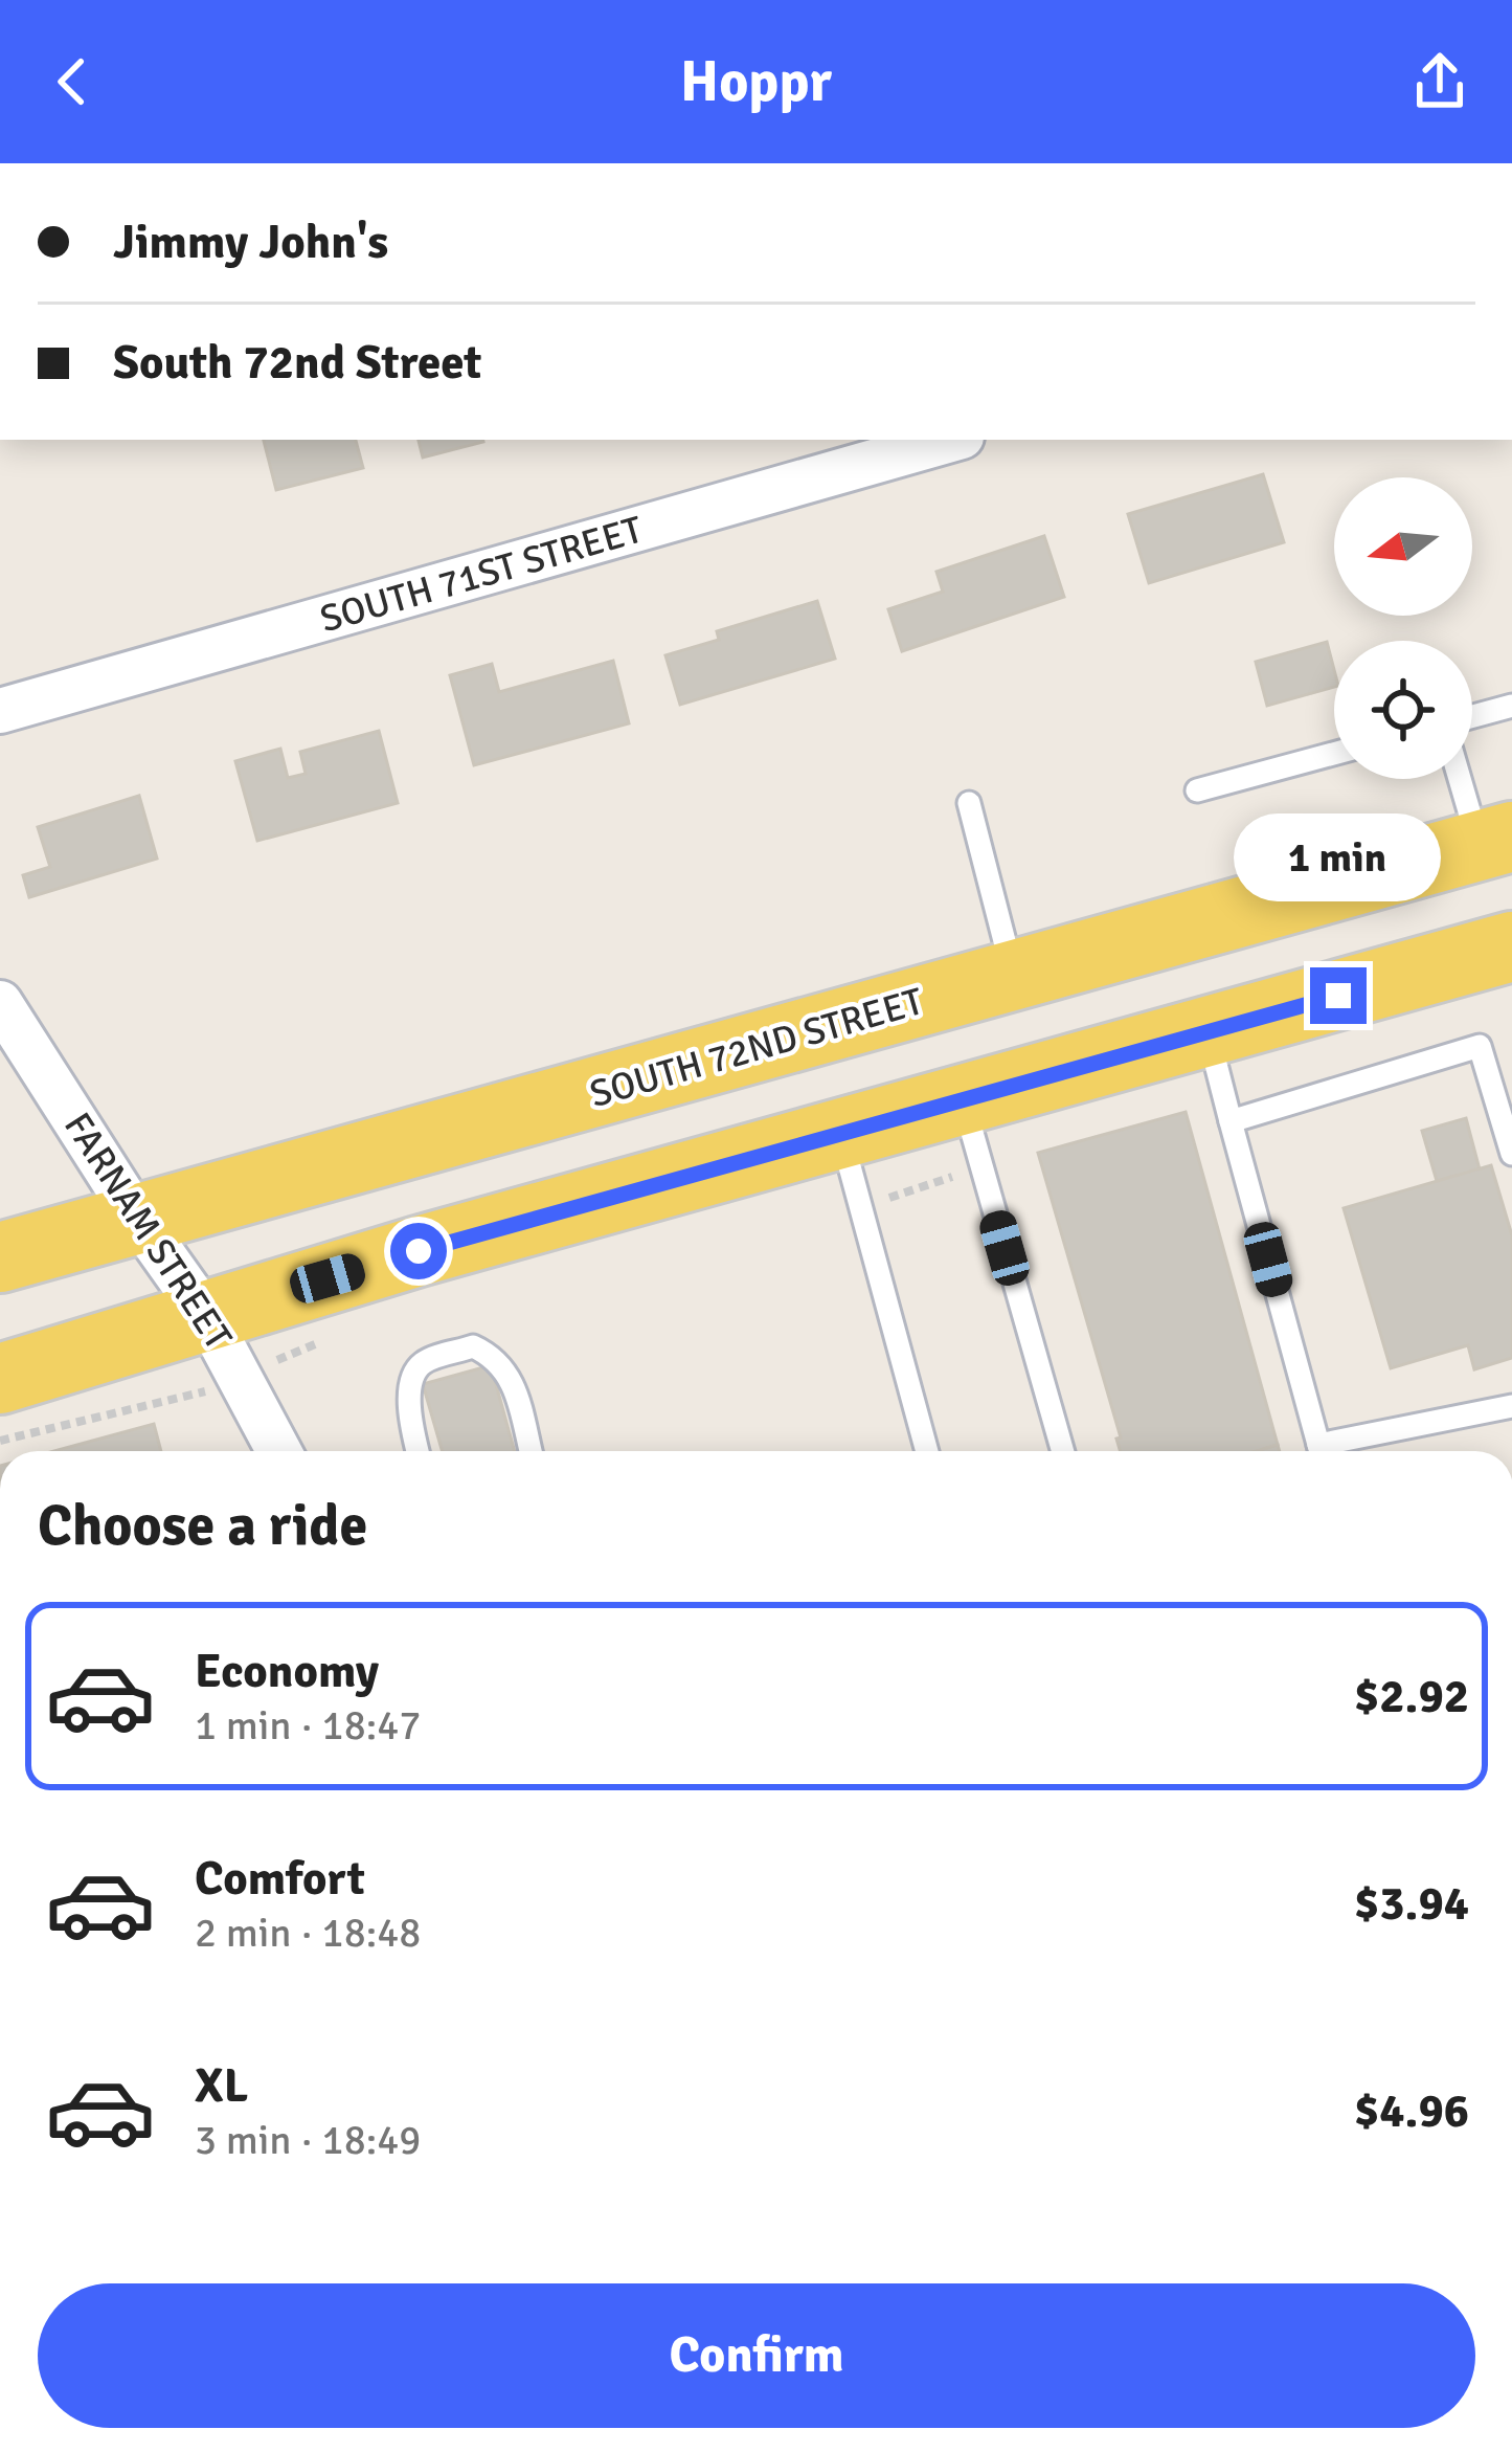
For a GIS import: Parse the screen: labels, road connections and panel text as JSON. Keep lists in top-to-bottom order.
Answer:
{
  "streets": {
    "main road": ["SOUTH 72ND STREET"],
    "street": ["SOUTH 71ST STREET", "FARNAM STREET"]
  },
  "crossings": [
    ["SOUTH 72ND STREET", "FARNAM STREET"]
  ],
  "north": "left",
  "page": {
    "header": "Hoppr",
    "banner": ["Jimmy John's", "South 72nd Street"],
    "bubble": "1 min",
    "heading": "Choose a ride",
    "list": [
      {
        "name": "Economy",
        "note": "1 min · 18:47",
        "value": "$2.92"
      },
      {
        "name": "Comfort",
        "note": "2 min · 18:48",
        "value": "$3.94"
      },
      {
        "name": "XL",
        "note": "3 min · 18:49",
        "value": "$4.96"
      }
    ],
    "buttons": "Confirm"
  }
}
